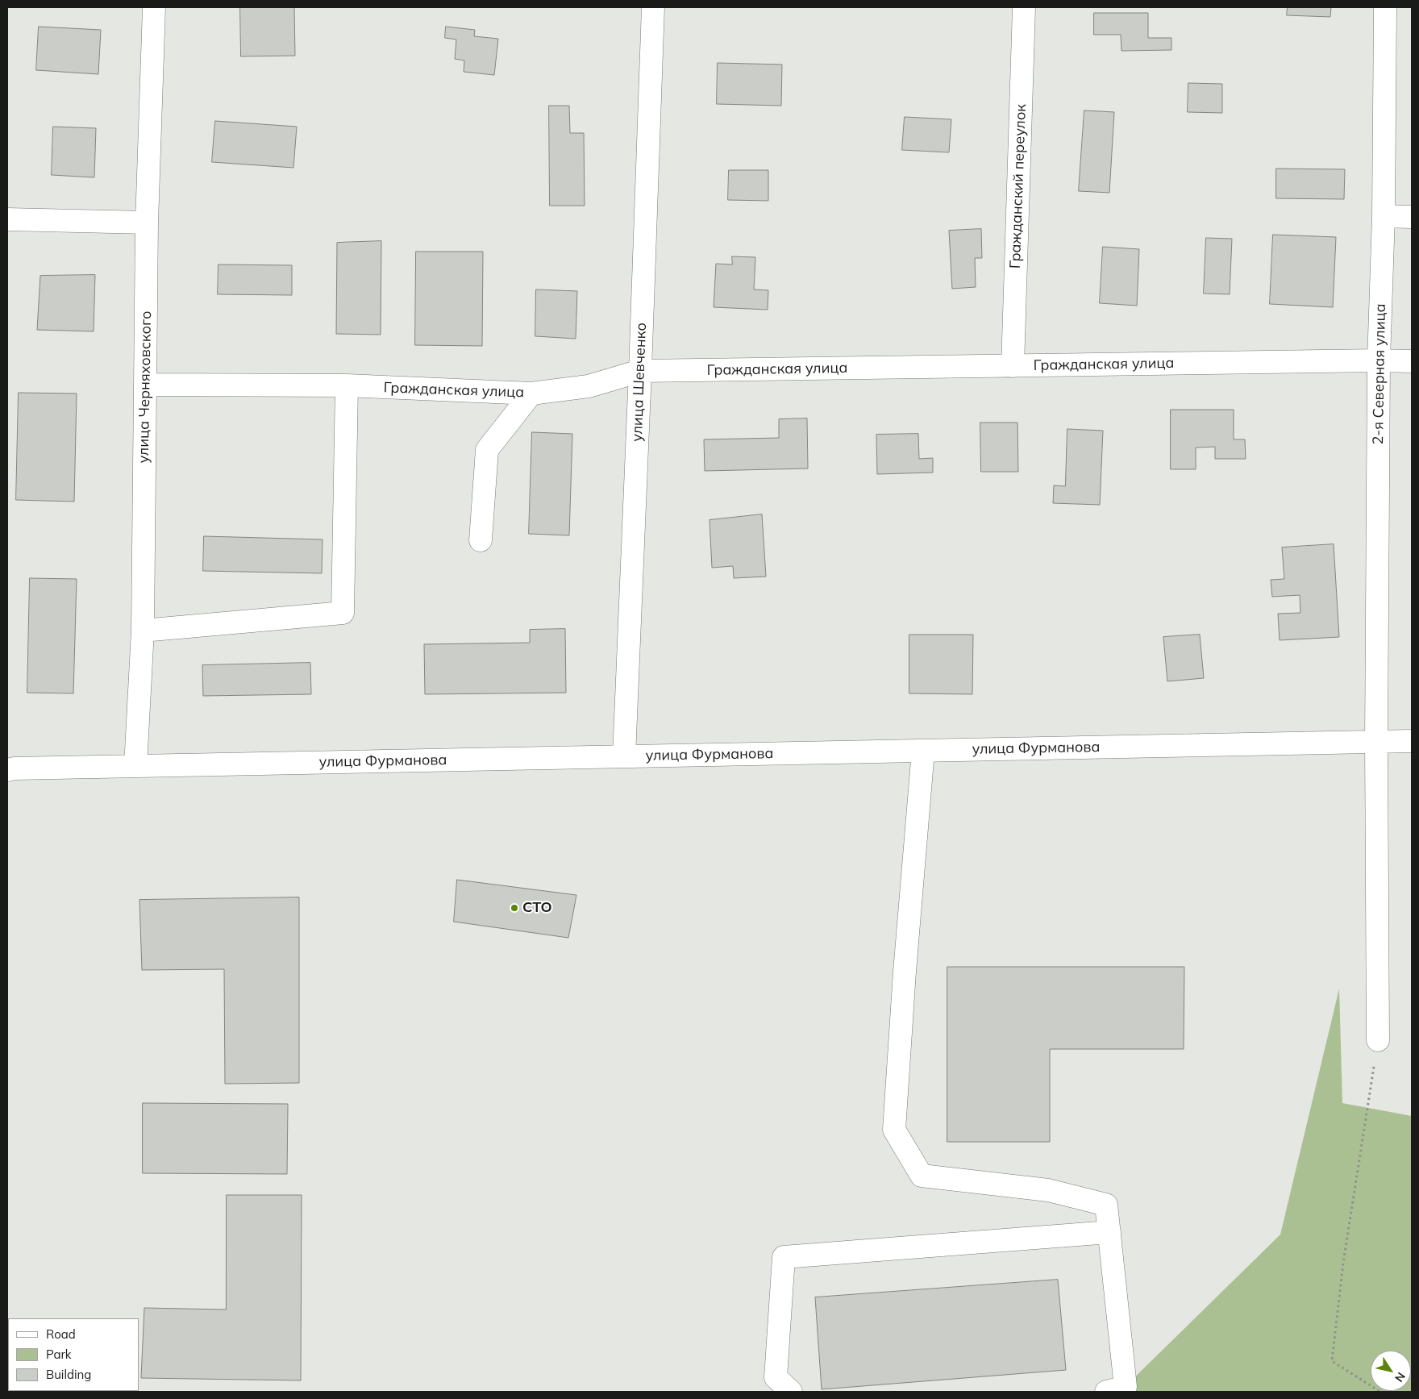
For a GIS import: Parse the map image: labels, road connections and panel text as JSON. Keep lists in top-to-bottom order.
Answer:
{
  "streets": {
    "street": [
      "Гражданский переулок",
      "Гражданская улица",
      "2-я Северная улица",
      "улица Шевченко",
      "улица Черняховского",
      "улица Фурманова"
    ]
  },
  "crossings": [
    ["Гражданский переулок", "Гражданская улица"],
    ["Гражданская улица", "2-я Северная улица"],
    ["Гражданская улица", "улица Шевченко"],
    ["Гражданская улица", "улица Черняховского"],
    ["2-я Северная улица", "улица Фурманова"],
    ["улица Шевченко", "улица Фурманова"],
    ["улица Черняховского", "улица Фурманова"]
  ],
  "places": ["СТО"],
  "legend": ["Road", "Park", "Building"],
  "north": "bottom right"
}
